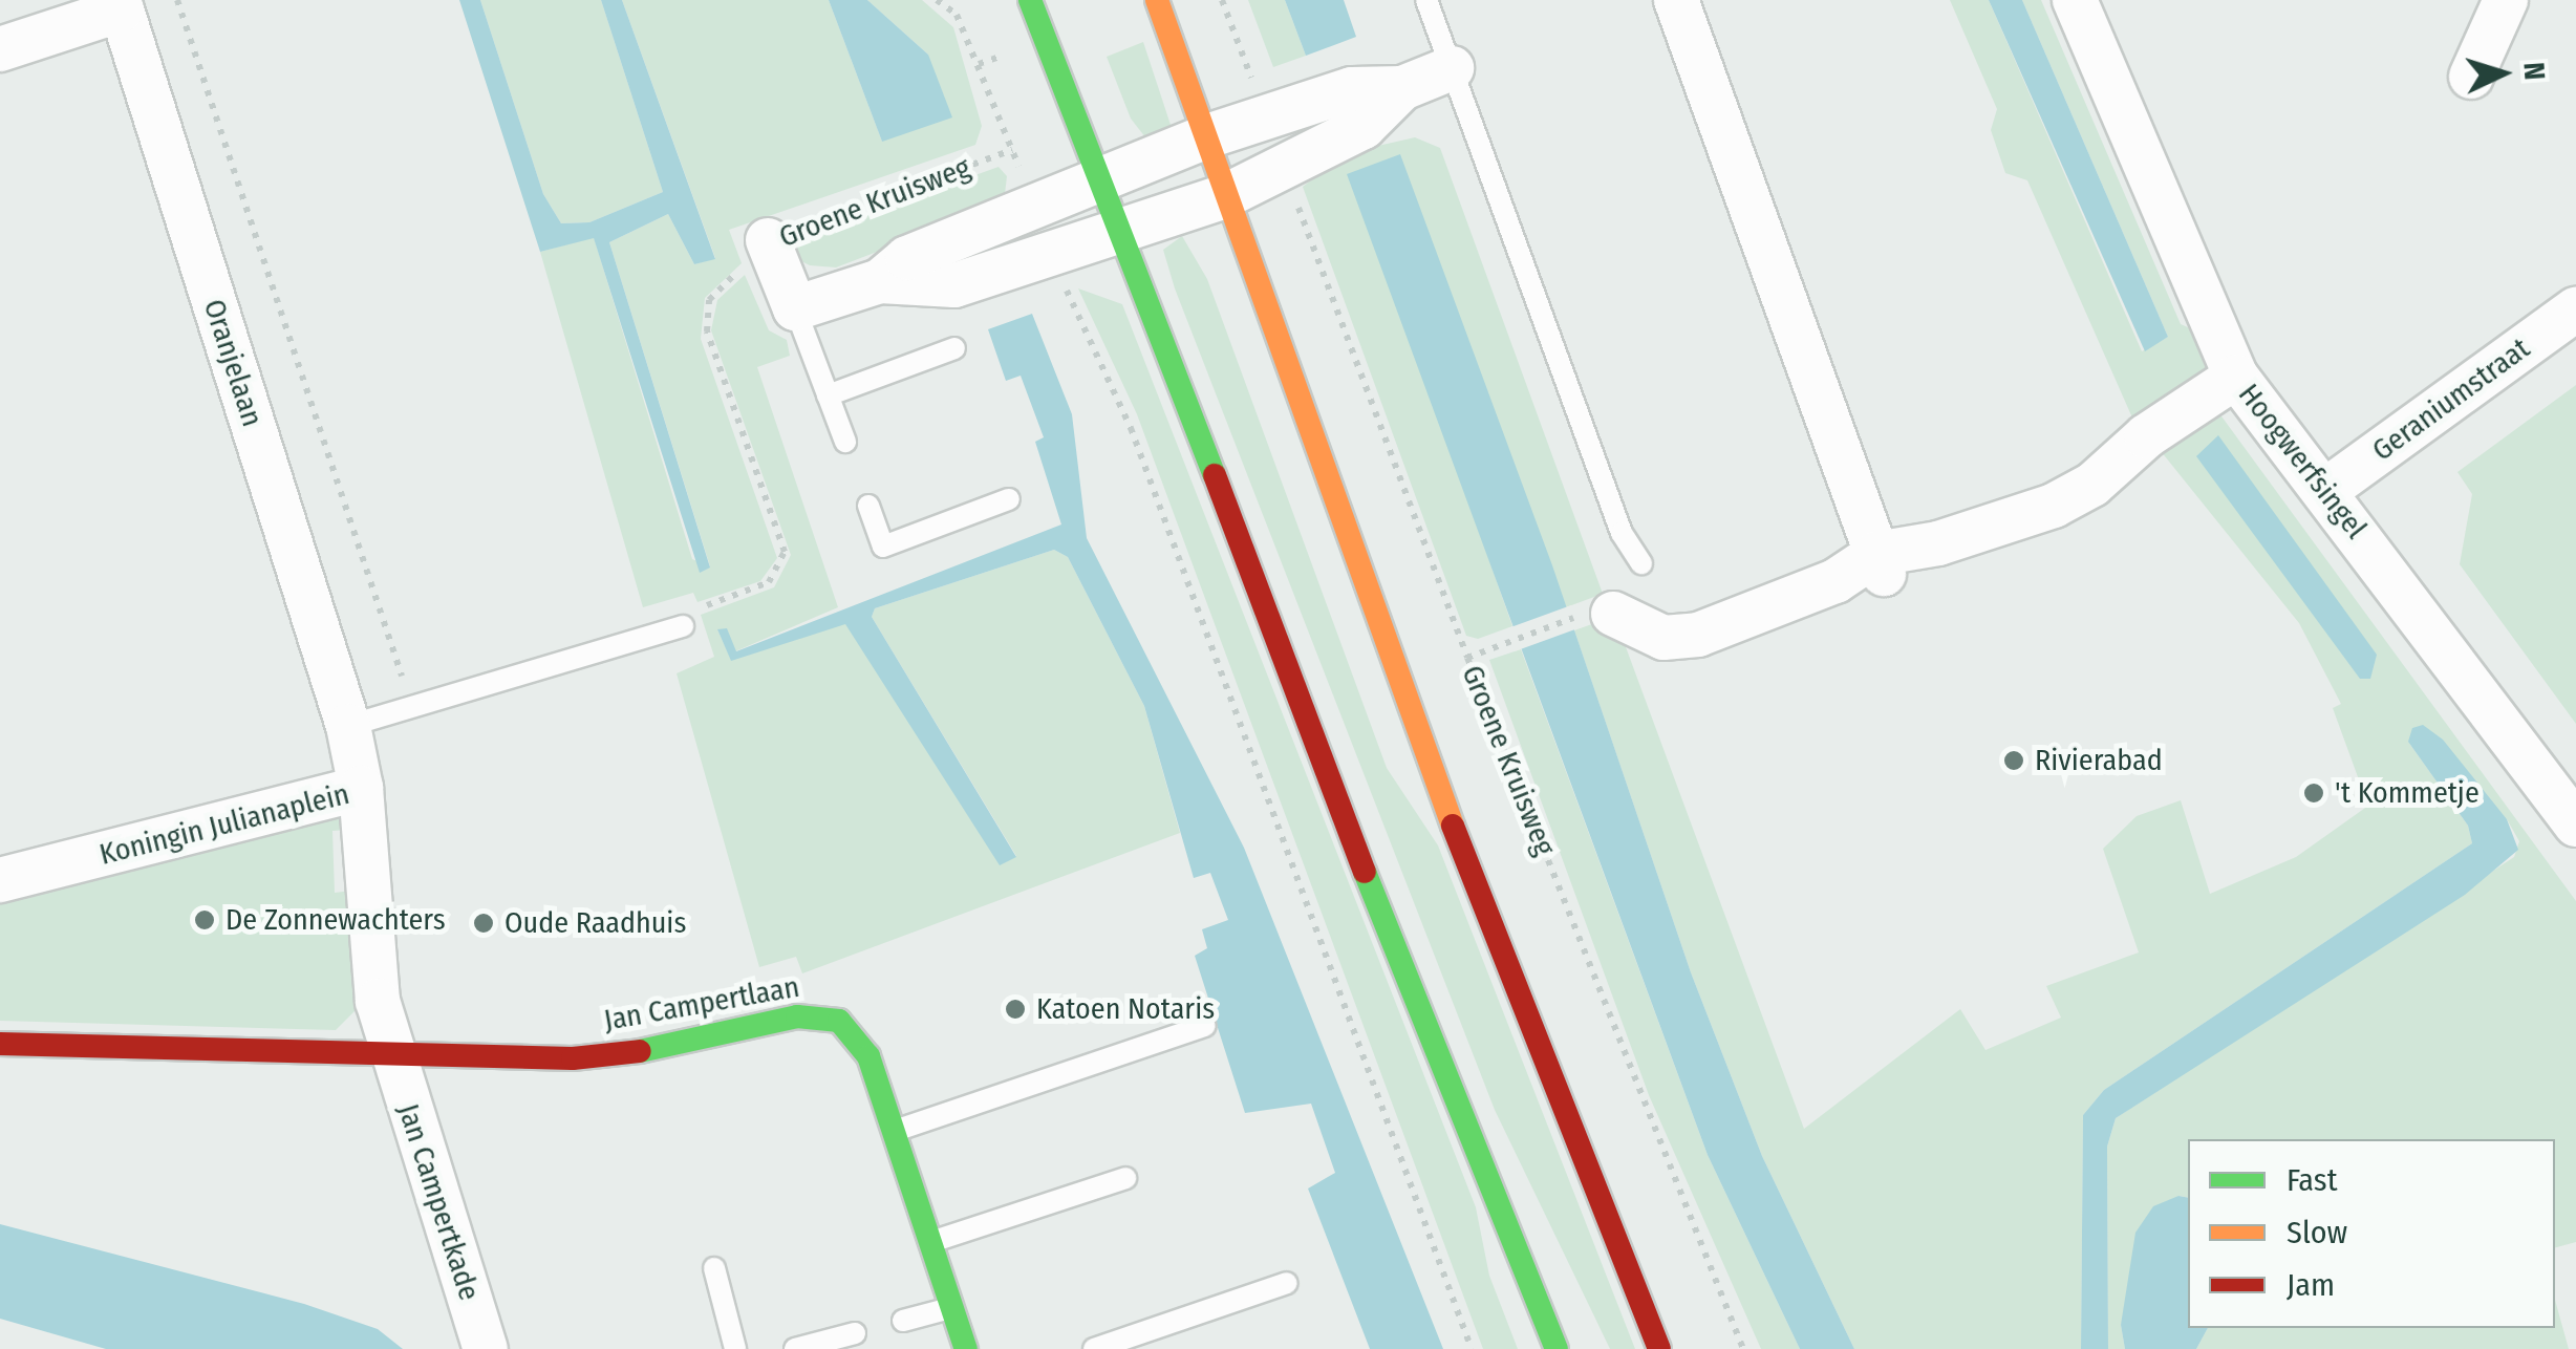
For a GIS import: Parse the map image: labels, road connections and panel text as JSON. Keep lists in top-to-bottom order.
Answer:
{
  "streets": {
    "main road": ["Jan Campertlaan"],
    "street": [
      "Groene Kruisweg",
      "Oranjelaan",
      "Geraniumstraat",
      "Hoogwerfsingel",
      "Koningin Julianaplein",
      "Jan Campertkade"
    ]
  },
  "crossings": [
    ["Oranjelaan", "Koningin Julianaplein"],
    ["Geraniumstraat", "Hoogwerfsingel"],
    ["Koningin Julianaplein", "Jan Campertlaan"],
    ["Koningin Julianaplein", "Jan Campertkade"],
    ["Jan Campertlaan", "Jan Campertkade"]
  ],
  "places": [
    "Rivierabad",
    "'t Kommetje",
    "De Zonnewachters",
    "Oude Raadhuis",
    "Katoen Notaris"
  ],
  "legend": ["Fast", "Slow", "Jam"],
  "north": "right"
}
